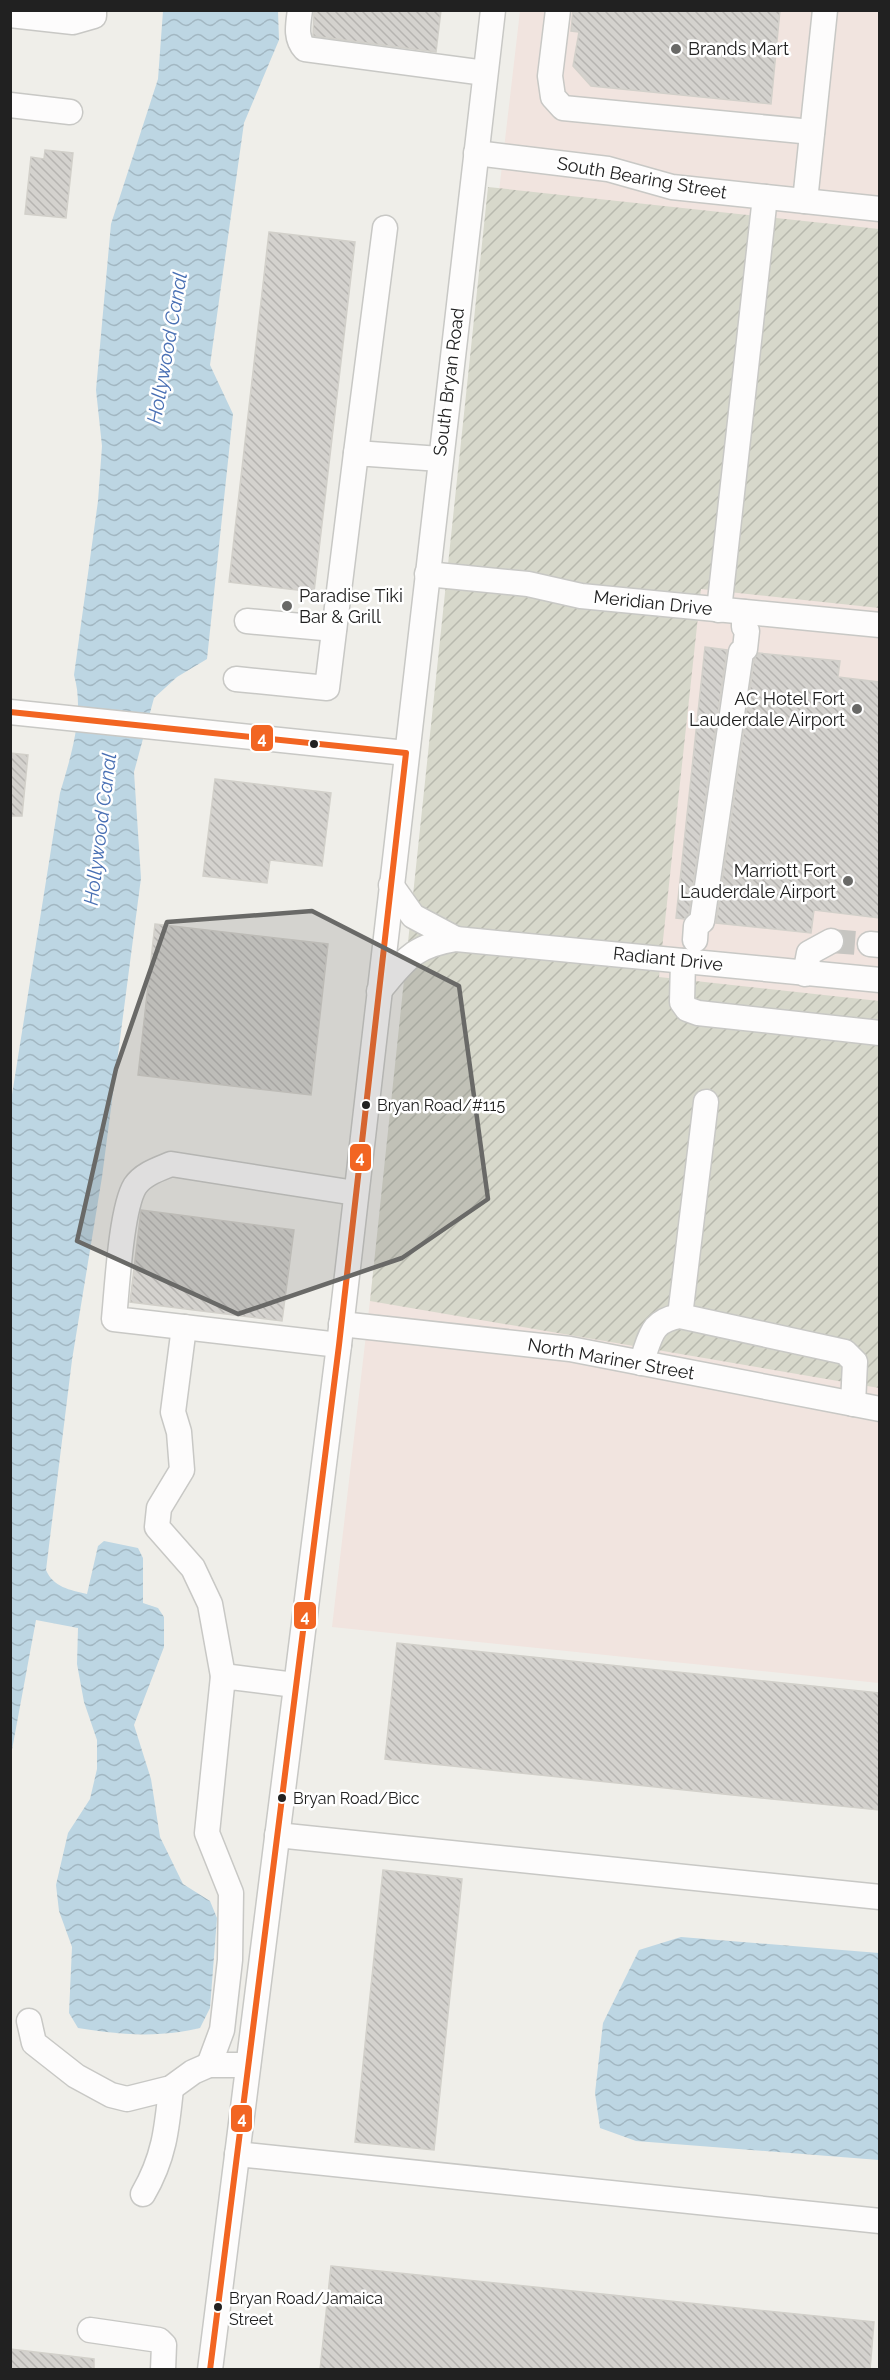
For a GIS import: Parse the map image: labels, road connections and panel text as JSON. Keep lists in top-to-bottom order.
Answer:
{
  "streets": {
    "street": [
      "South Bearing Street",
      "South Bryan Road",
      "Meridian Drive",
      "Radiant Drive",
      "North Mariner Street"
    ]
  },
  "crossings": [
    ["South Bearing Street", "South Bryan Road"],
    ["South Bryan Road", "Meridian Drive"],
    ["South Bryan Road", "Radiant Drive"],
    ["South Bryan Road", "North Mariner Street"]
  ],
  "water": ["Hollywood Canal"],
  "places": [
    "Brands Mart",
    "Paradise Tiki Bar & Grill",
    "AC Hotel Fort Lauderdale Airport",
    "Marriott Fort Lauderdale Airport",
    "Bryan Road/#115",
    "Bryan Road/Bicc",
    "Bryan Road/Jamaica Street"
  ],
  "lines": ["transit line 4"]
}
